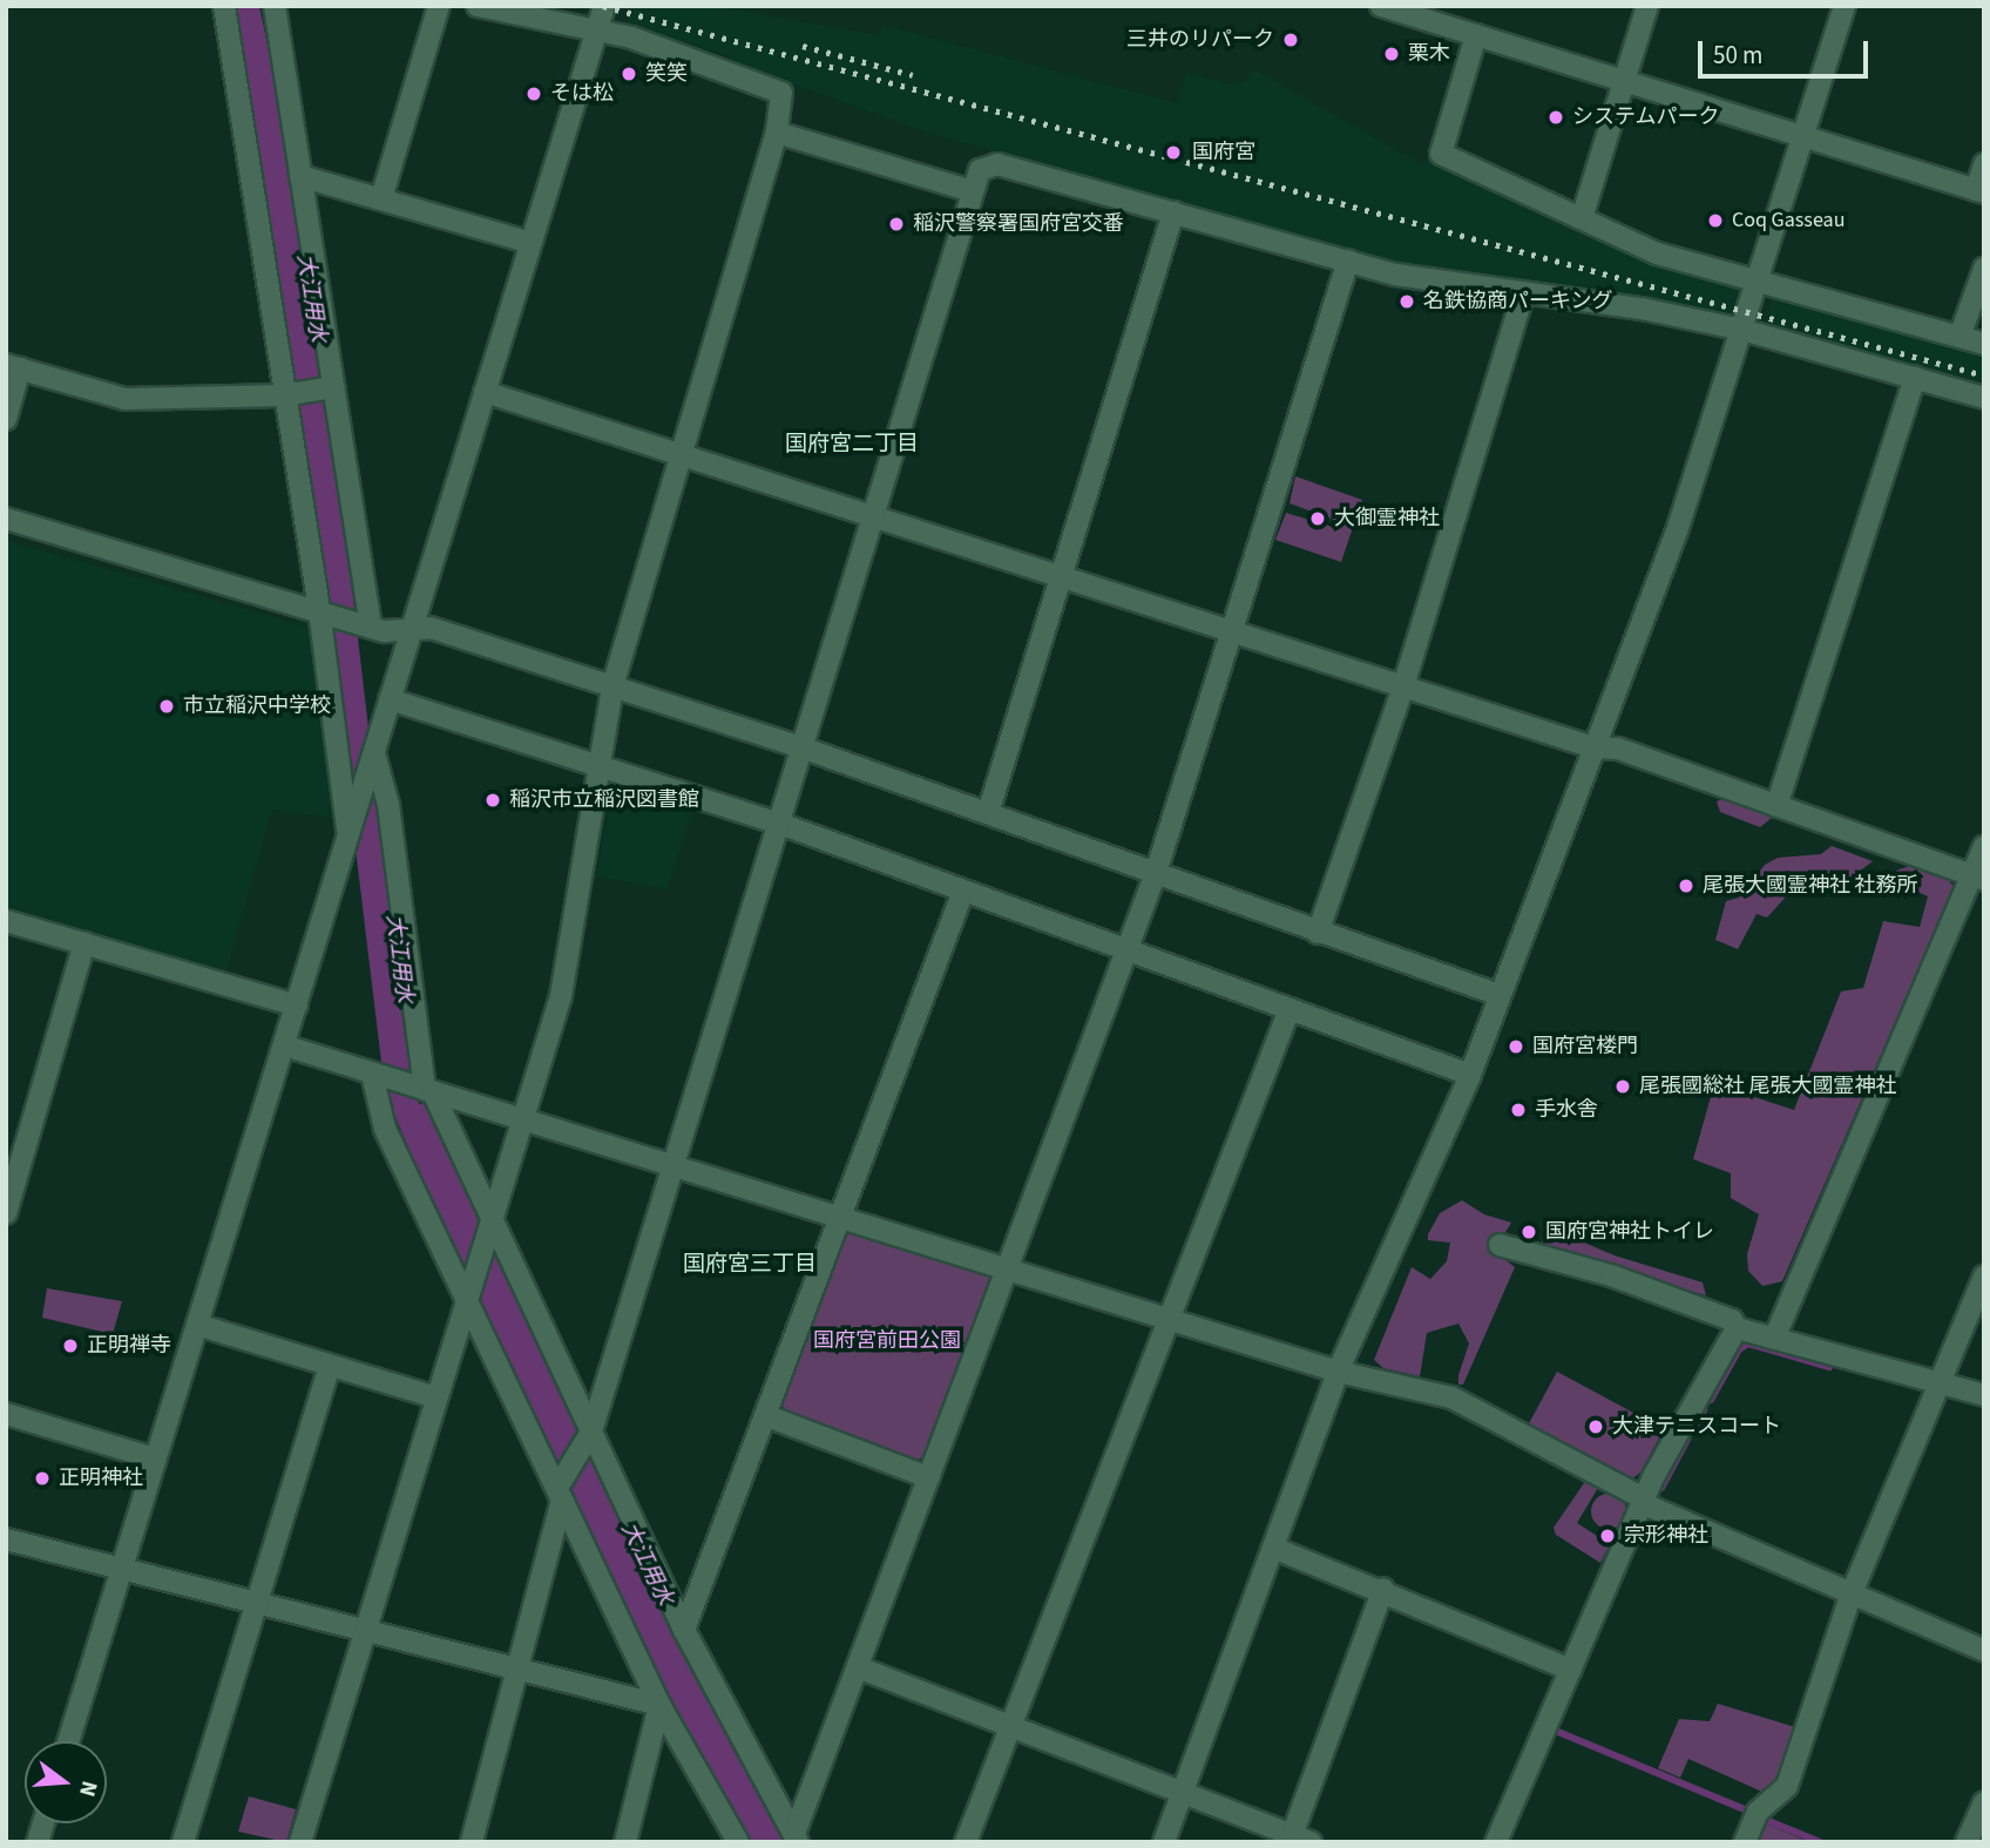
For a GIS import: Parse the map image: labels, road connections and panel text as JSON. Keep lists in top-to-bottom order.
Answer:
{
  "districts": ["国府宮二丁目", "国府宮三丁目"],
  "water": ["大江用水"],
  "parks": ["国府宮前田公園"],
  "places": [
    "三井のリパーク",
    "栗木",
    "笑笑",
    "そは松",
    "システムパーク",
    "国府宮",
    "Coq Gasseau",
    "稲沢警察署国府宮交番",
    "名鉄協商パーキング",
    "大御霊神社",
    "市立稲沢中学校",
    "稲沢市立稲沢図書館",
    "尾張大國霊神社 社務所",
    "国府宮楼門",
    "尾張國総社 尾張大國霊神社",
    "手水舎",
    "国府宮神社トイレ",
    "正明禅寺",
    "大津テニスコート",
    "正明神社",
    "宗形神社"
  ],
  "scale_bar": "50 m",
  "north": "right"
}
